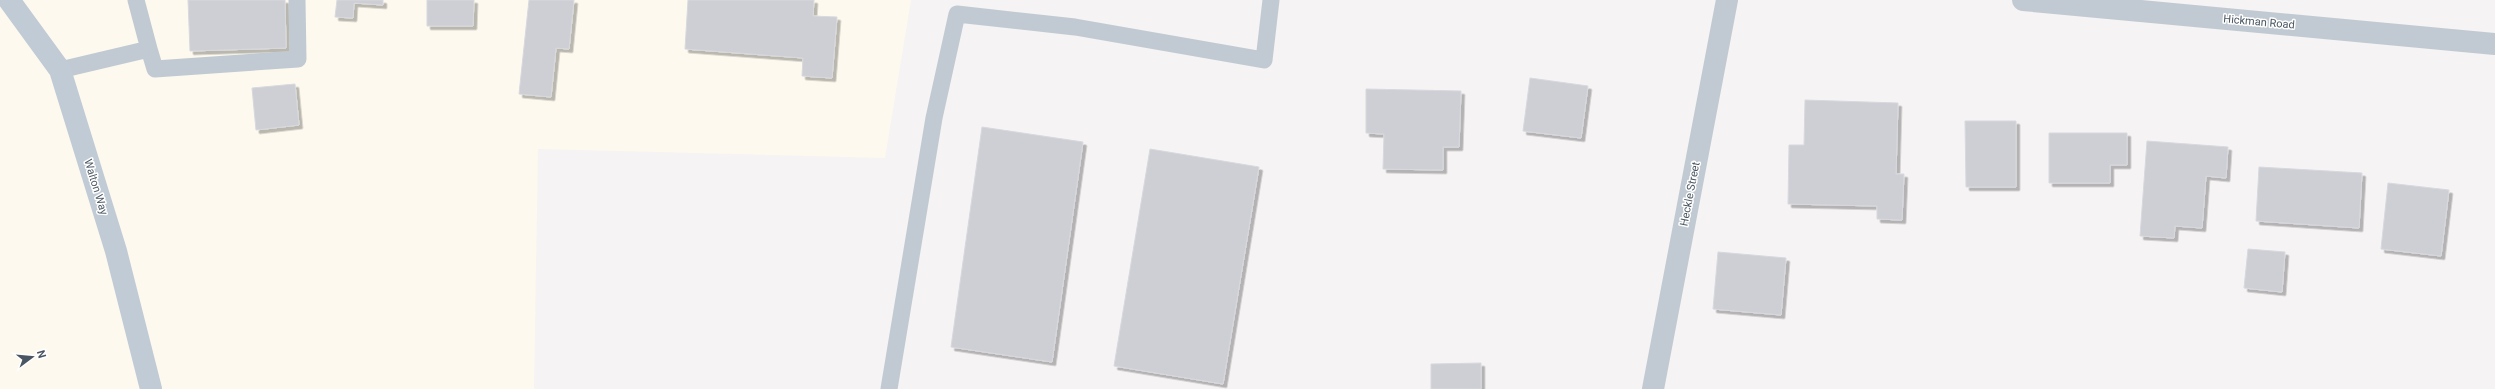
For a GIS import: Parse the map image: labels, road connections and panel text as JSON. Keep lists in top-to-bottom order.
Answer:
{
  "streets": {
    "main road": ["Walton Way"],
    "street": ["Hickman Road", "Heckle Street"]
  },
  "north": "right"
}
